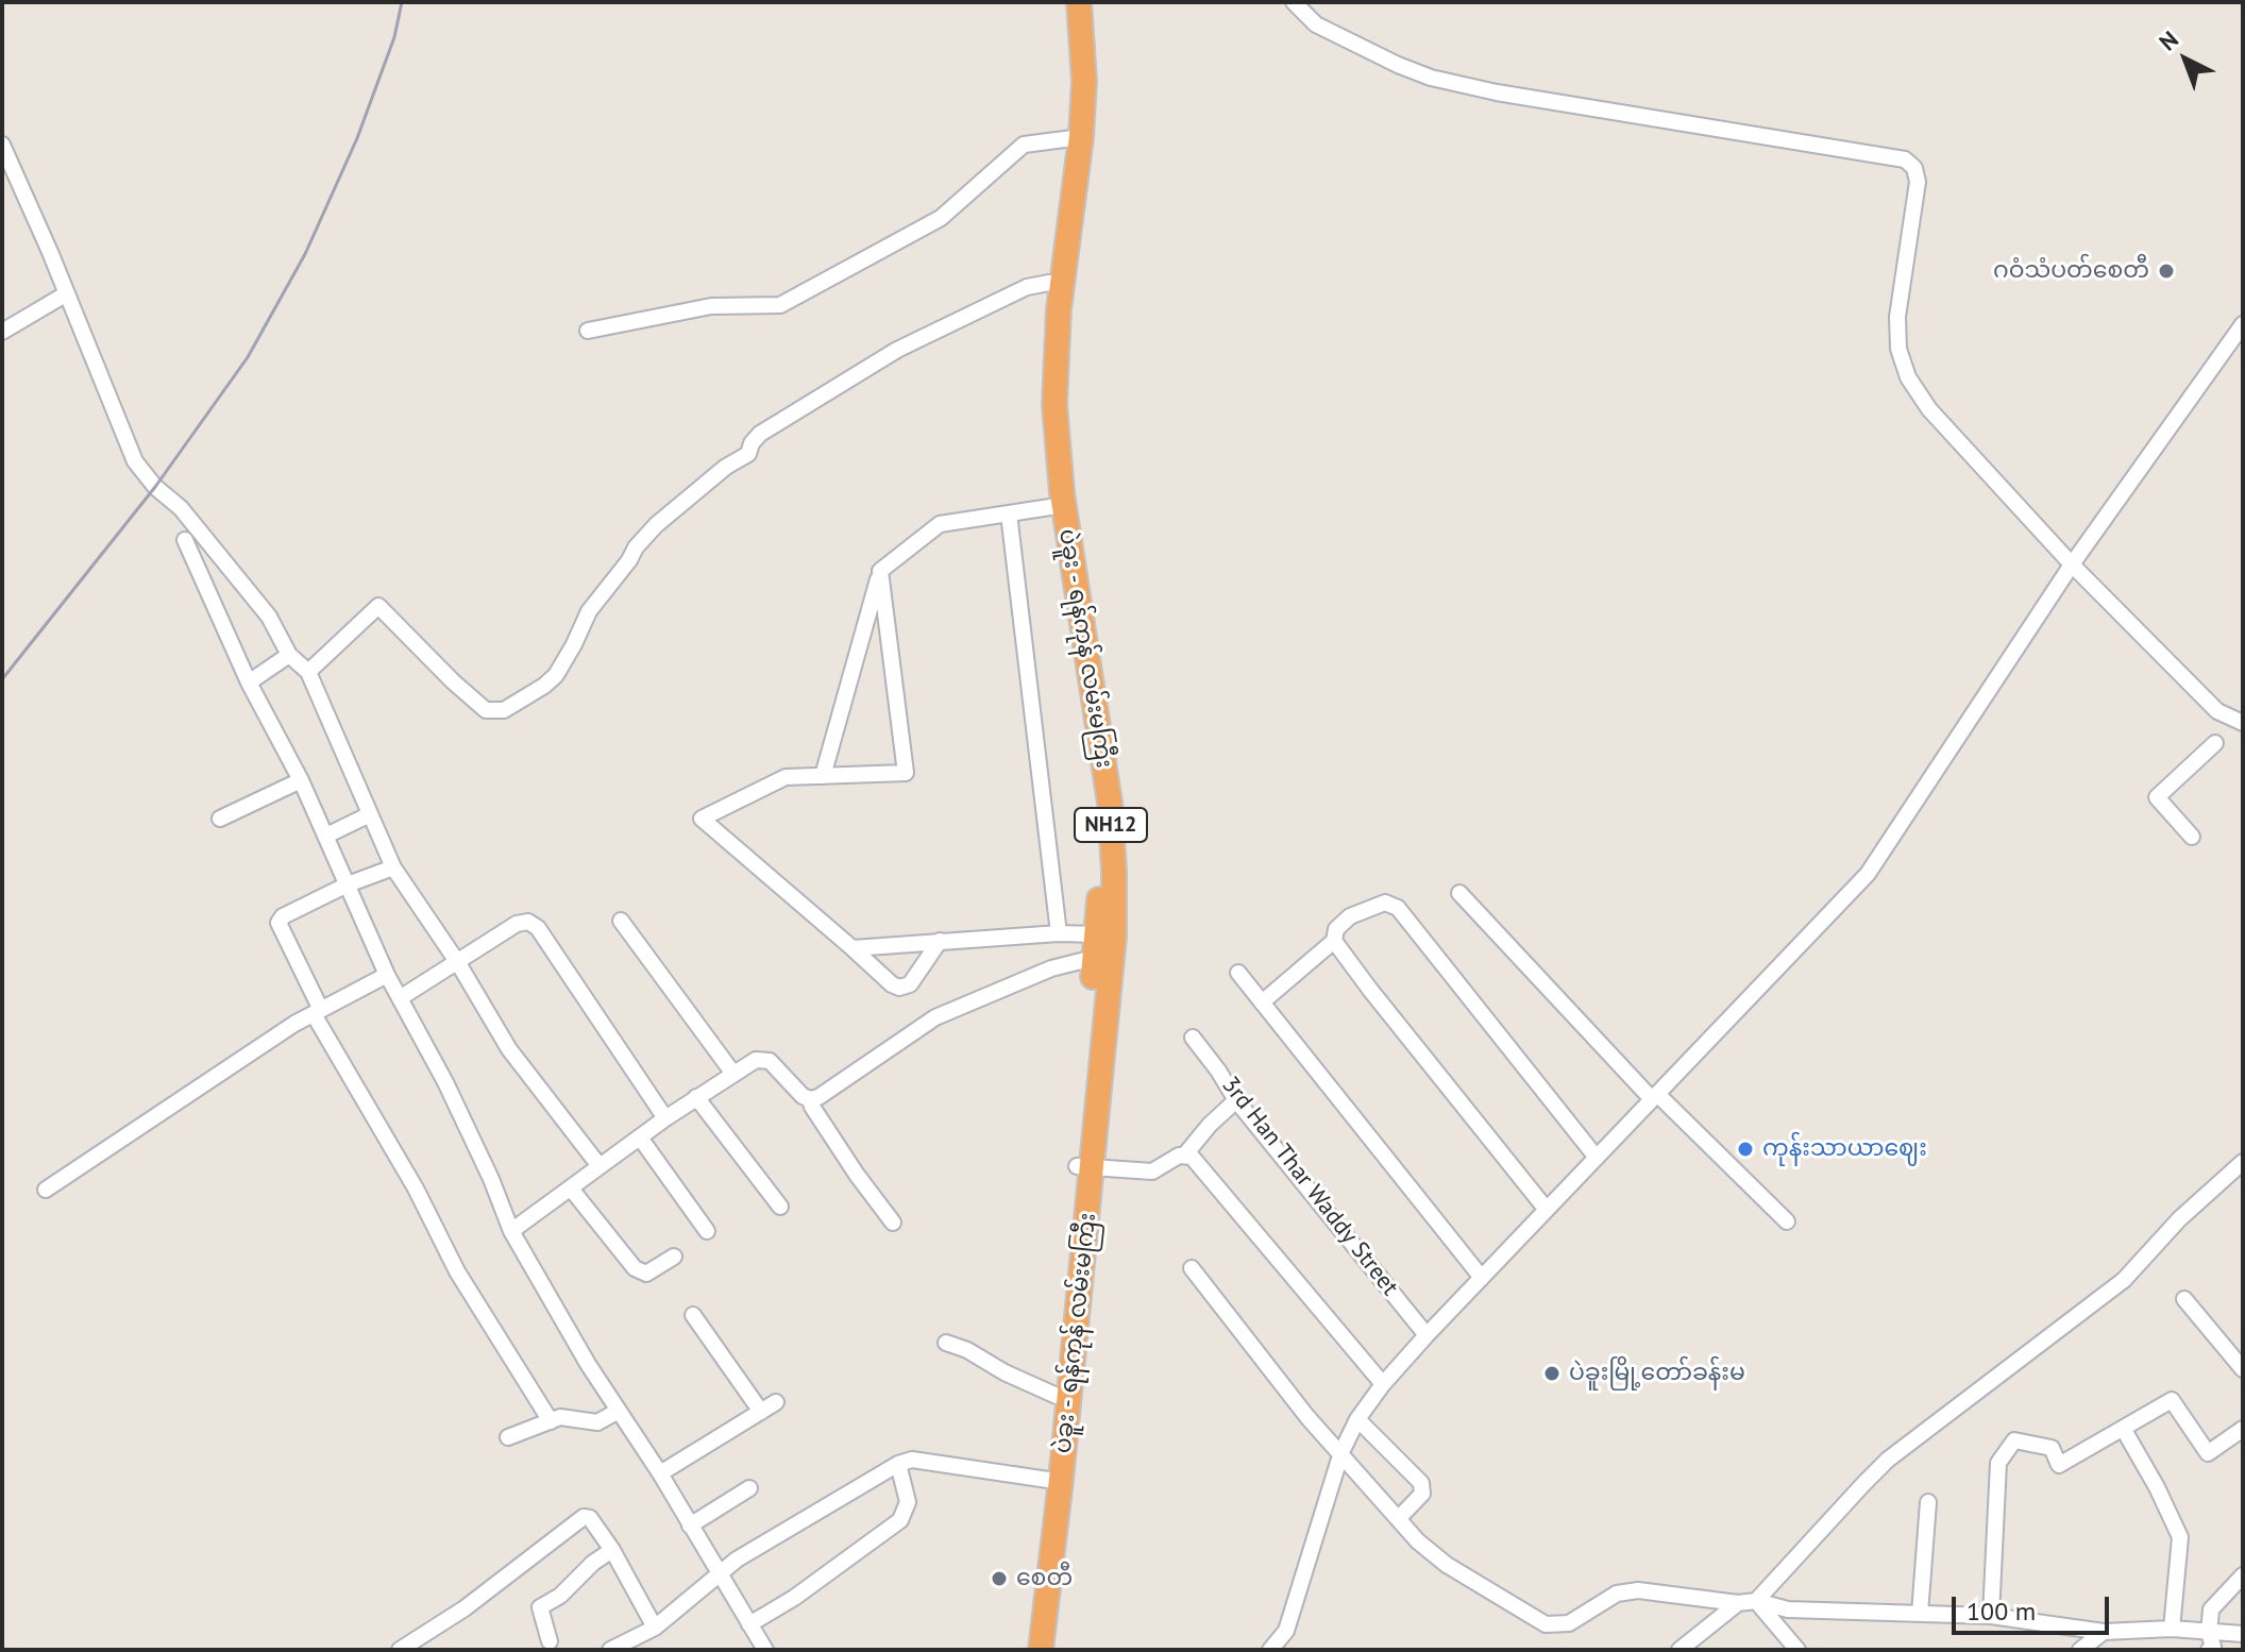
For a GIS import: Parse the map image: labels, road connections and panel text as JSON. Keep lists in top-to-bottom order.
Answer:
{
  "streets": {
    "highway": ["ပဲခူး - ရန်ကုန် လမ်းမကြီး", "NH12"],
    "street": ["3rd Han Thar Waddy Street"]
  },
  "places": [
    "ဂဝံသံပတ်စေတီ",
    "ကုန်းသာယာဈေး",
    "ပဲခူးမြို့တော်ခန်းမ",
    "စေတီ"
  ],
  "scale_bar": "100 m",
  "north": "top left"
}
